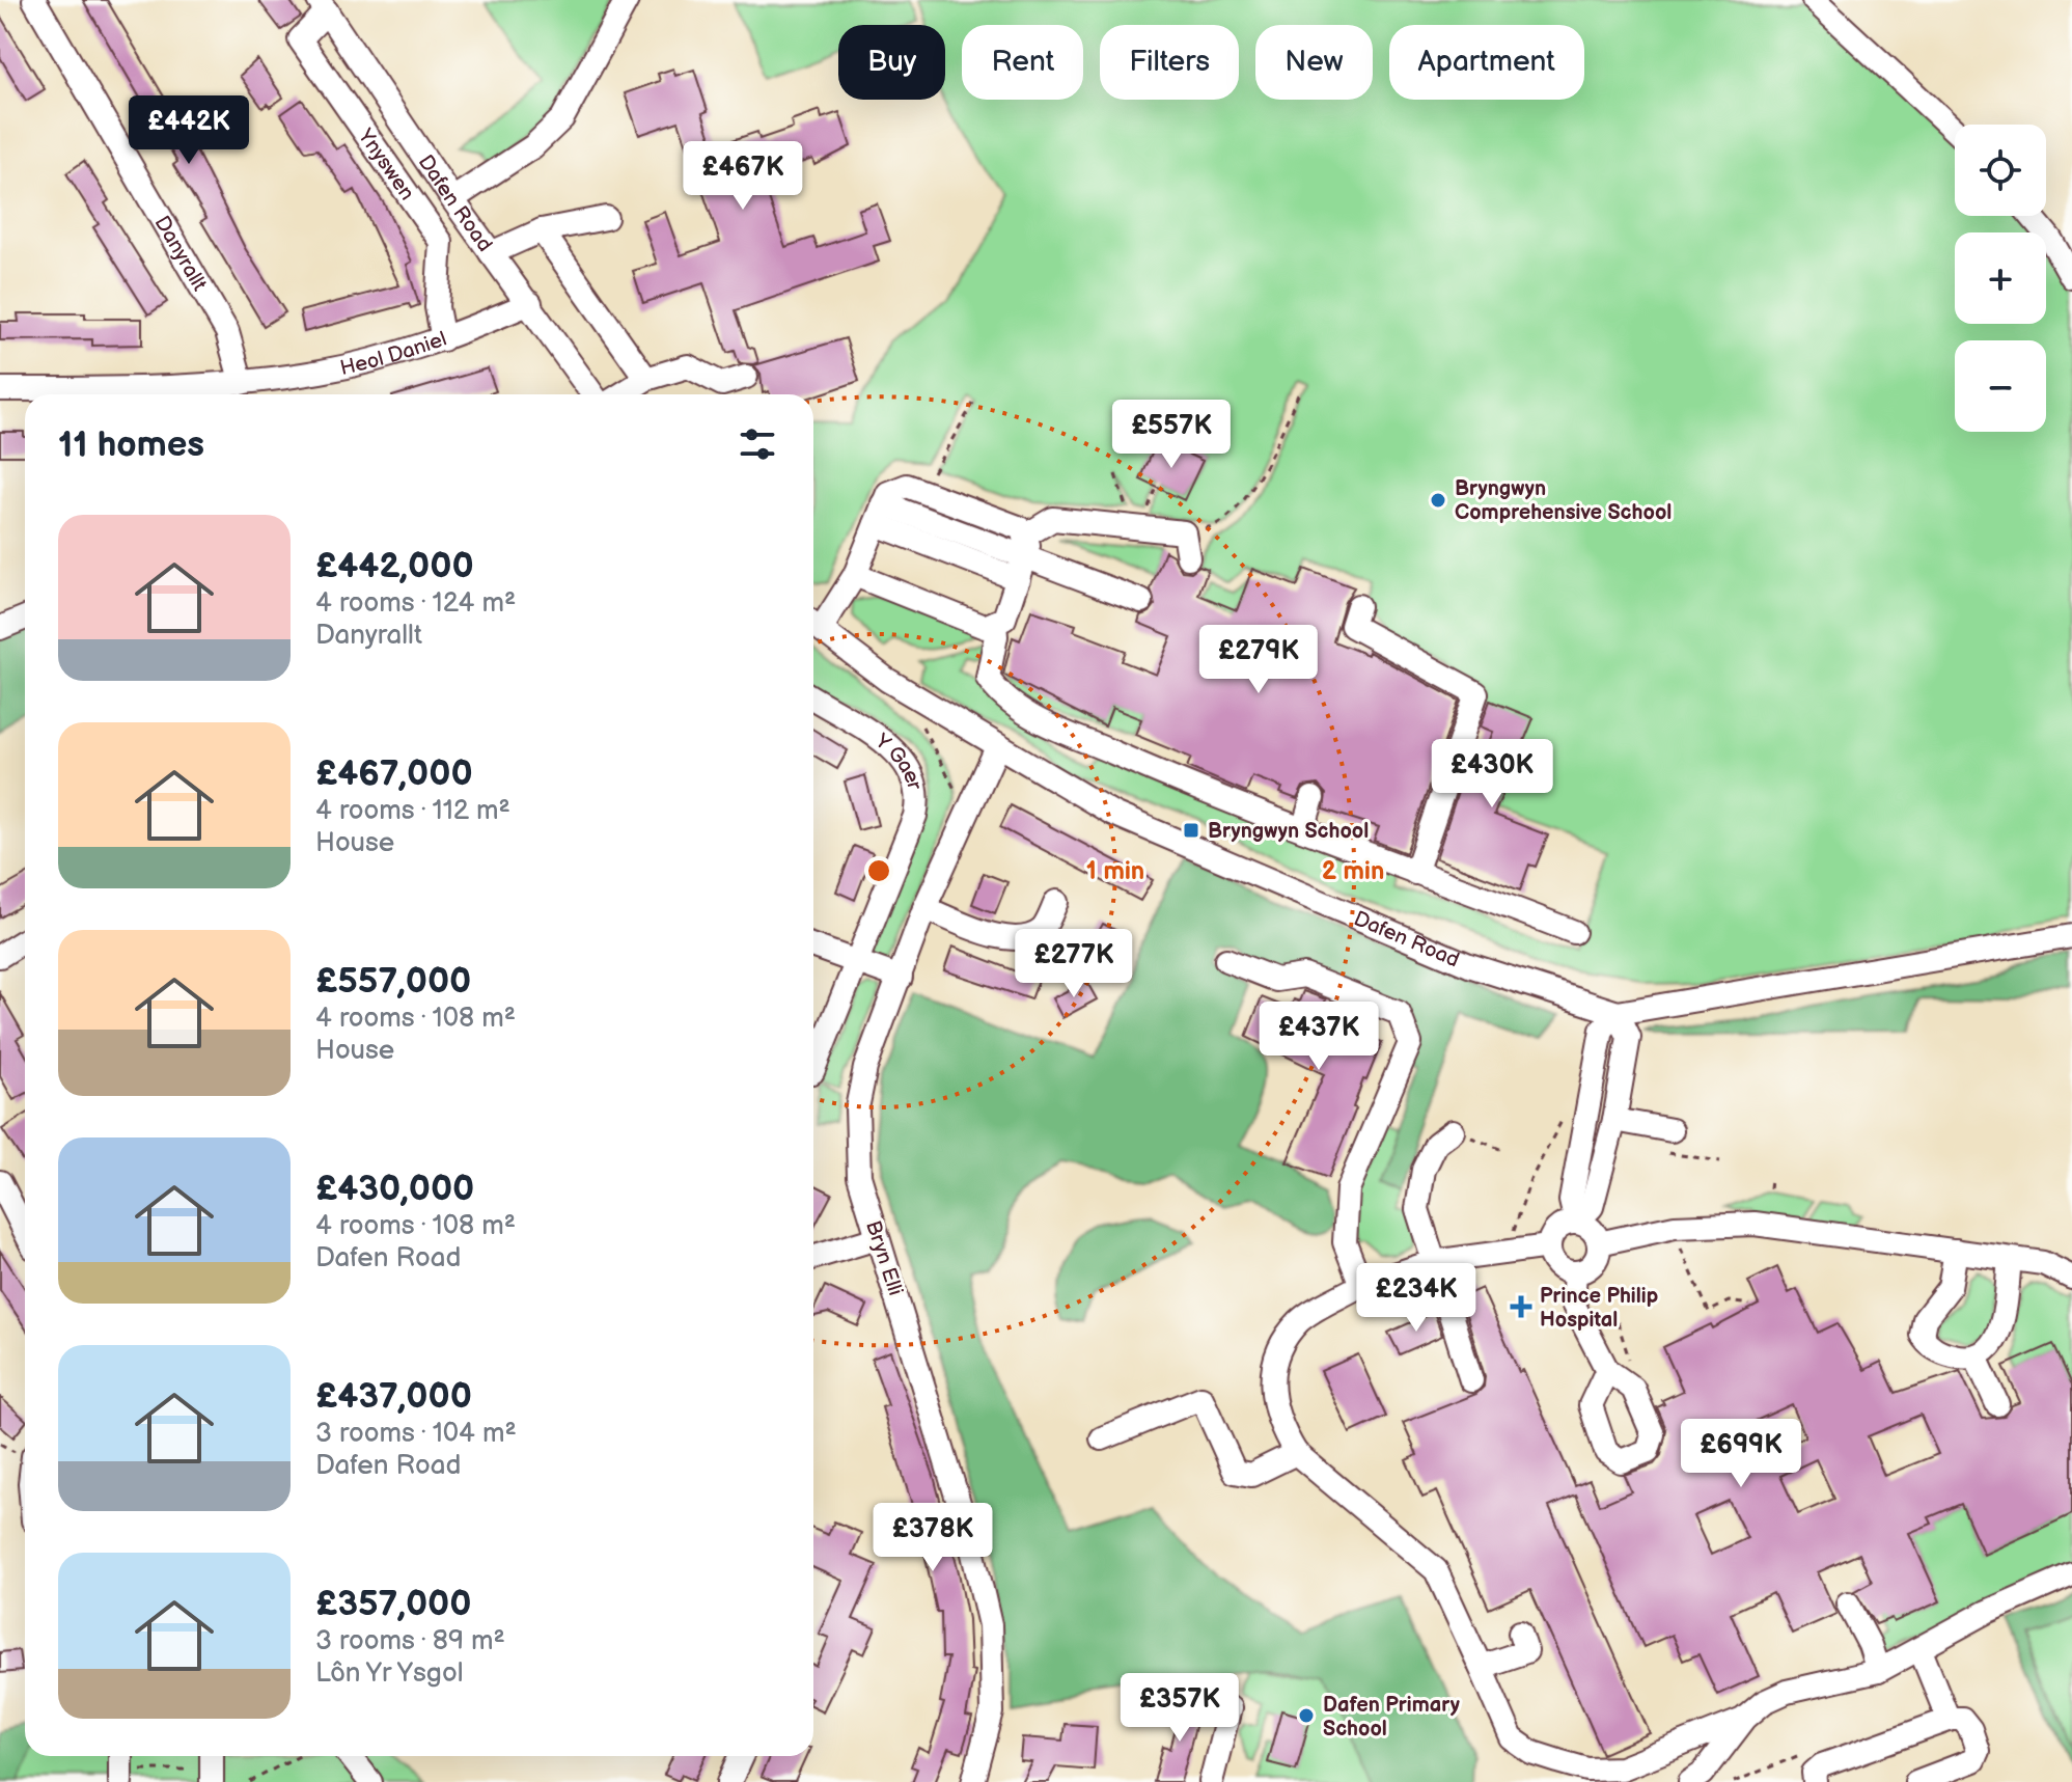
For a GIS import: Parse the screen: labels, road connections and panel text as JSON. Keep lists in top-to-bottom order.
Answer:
{
  "streets": {
    "street": [
      "Ynyswen",
      "Dafen Road",
      "Danyrallt",
      "Heol Daniel",
      "Y Gaer",
      "Bryn Elli"
    ]
  },
  "crossings": [
    ["Ynyswen", "Dafen Road"],
    ["Ynyswen", "Heol Daniel"],
    ["Dafen Road", "Heol Daniel"],
    ["Dafen Road", "Bryn Elli"],
    ["Danyrallt", "Heol Daniel"]
  ],
  "places": {
    "other": ["Bryngwyn Comprehensive School", "Dafen Primary School"],
    "transit": ["Bryngwyn School"],
    "health": ["Prince Philip Hospital"]
  },
  "page": {
    "chip": [
      "Buy",
      "Rent",
      "Filters",
      "New",
      "Apartment"
    ],
    "price": [
      "£442K",
      "£467K",
      "£557K",
      "£279K",
      "£430K",
      "£277K",
      "£437K",
      "£234K",
      "£699K",
      "£378K",
      "£357K"
    ],
    "map_buttons": ["+", "−"],
    "heading": "11 homes",
    "list": [
      {
        "name": "£442,000",
        "note": "4 rooms · 124 m² · Danyrallt"
      },
      {
        "name": "£467,000",
        "note": "4 rooms · 112 m² · House"
      },
      {
        "name": "£557,000",
        "note": "4 rooms · 108 m² · House"
      },
      {
        "name": "£430,000",
        "note": "4 rooms · 108 m² · Dafen Road"
      },
      {
        "name": "£437,000",
        "note": "3 rooms · 104 m² · Dafen Road"
      },
      {
        "name": "£357,000",
        "note": "3 rooms · 89 m² · Lôn Yr Ysgol"
      }
    ]
  },
  "rings": ["1 min", "2 min"]
}
